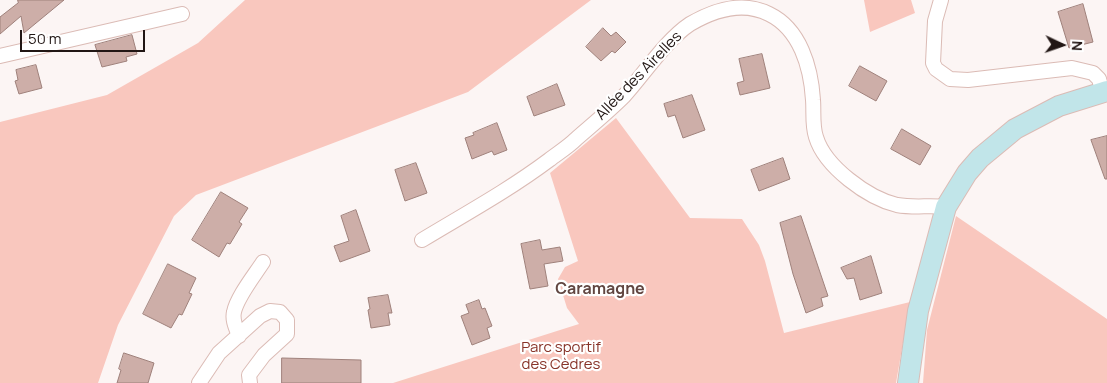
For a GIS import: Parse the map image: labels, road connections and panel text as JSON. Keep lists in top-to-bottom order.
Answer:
{
  "streets": {
    "street": ["Allée des Airelles"]
  },
  "districts": ["Caramagne"],
  "parks": ["Parc sportif des Cèdres"],
  "scale_bar": "50 m",
  "north": "right"
}
